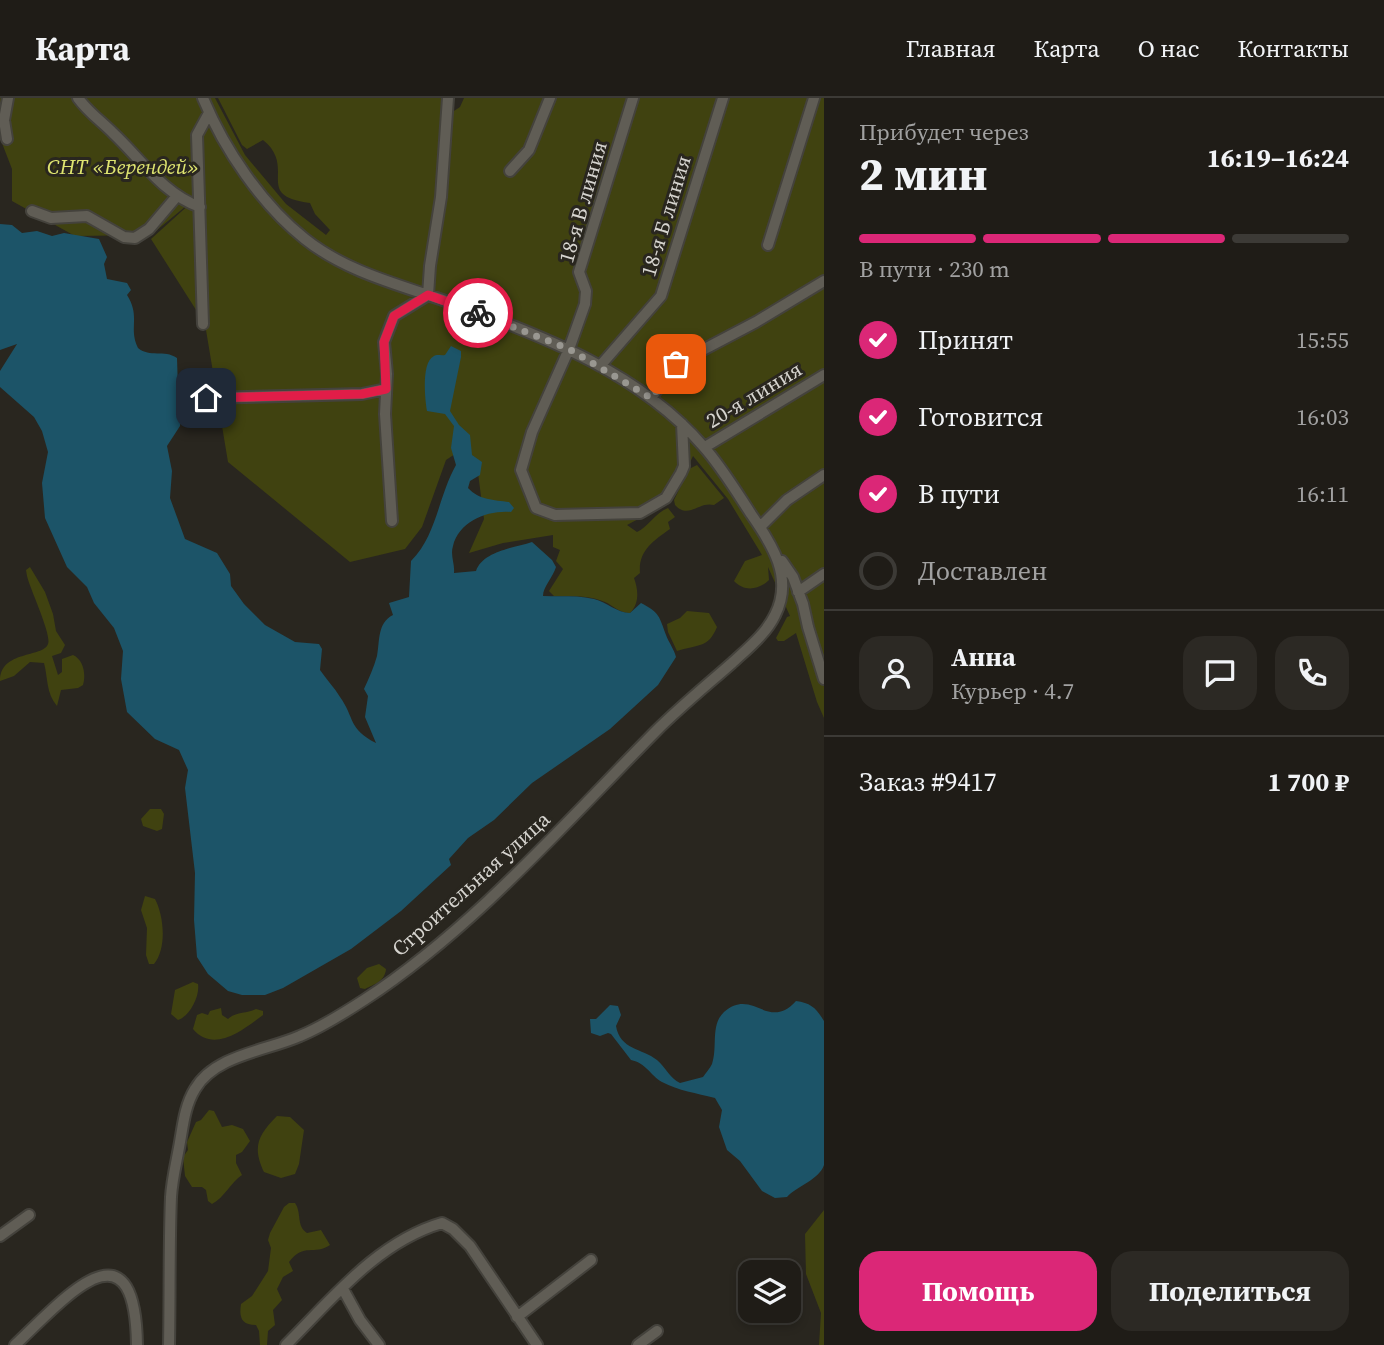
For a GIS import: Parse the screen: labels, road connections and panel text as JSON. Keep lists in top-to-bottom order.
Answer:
{
  "streets": {
    "street": [
      "18-я В линия",
      "18-я Б линия",
      "20-я линия",
      "Строительная улица"
    ]
  },
  "crossings": [
    ["18-я В линия", "18-я Б линия"]
  ],
  "parks": ["СНТ «Берендей»"],
  "page": {
    "header": "Карта",
    "nav": [
      "Главная",
      "Карта",
      "О нас",
      "Контакты"
    ],
    "heading": ["2 мин", "Прибудет через", "16:19–16:24"],
    "panel": [
      "Анна",
      "Курьер · 4.7",
      "Заказ #9417",
      "1 700 ₽"
    ],
    "bar": "В пути · 230 m",
    "list": [
      ["Принят", "15:55"],
      ["Готовится", "16:03"],
      ["В пути", "16:11"],
      "Доставлен"
    ],
    "buttons": ["Помощь", "Поделиться"]
  }
}
